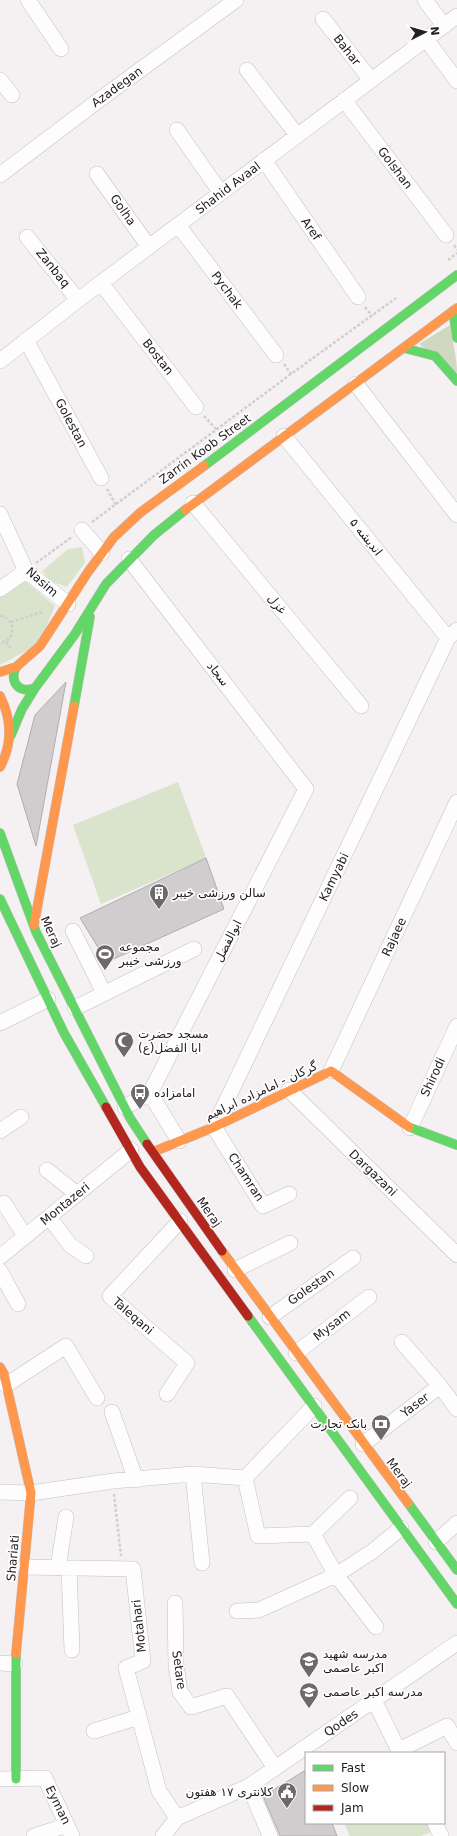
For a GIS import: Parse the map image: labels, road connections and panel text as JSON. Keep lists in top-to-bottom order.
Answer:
{
  "streets": {
    "main road": [
      "Zarrin Koob Street",
      "Meraj",
      "گرکان - امامزاده ابراهیم",
      "Shariati"
    ],
    "street": [
      "Bahar",
      "Azadegan",
      "Golshan",
      "Shahid Avaal",
      "Golha",
      "Aref",
      "Zanbaq",
      "Pychak",
      "Bostan",
      "Golestan",
      "اندیشه ۵",
      "Nasim",
      "غزل",
      "سجاد",
      "Kamyabi",
      "Rajaee",
      "ابوالفضل",
      "Shirodi",
      "Dargazani",
      "Chamran",
      "Montazeri",
      "Taleqani",
      "Mysam",
      "Yaser",
      "Motahari",
      "Setare",
      "Qodes",
      "Eyman"
    ]
  },
  "crossings": [
    ["Bahar", "Shahid Avaal"],
    ["Golshan", "Shahid Avaal"],
    ["Shahid Avaal", "Golha"],
    ["Shahid Avaal", "Aref"],
    ["Shahid Avaal", "Zanbaq"],
    ["Shahid Avaal", "Pychak"],
    ["Shahid Avaal", "Bostan"],
    ["Shahid Avaal", "Golestan"],
    ["Golestan", "Meraj"],
    ["Zarrin Koob Street", "Nasim"],
    ["اندیشه ۵", "Kamyabi"],
    ["سجاد", "ابوالفضل"],
    ["Kamyabi", "گرکان - امامزاده ابراهیم"],
    ["Kamyabi", "Chamran"],
    ["Meraj", "گرکان - امامزاده ابراهیم"],
    ["Meraj", "Mysam"],
    ["Meraj", "Yaser"],
    ["Rajaee", "گرکان - امامزاده ابراهیم"],
    ["Shirodi", "گرکان - امامزاده ابراهیم"],
    ["گرکان - امامزاده ابراهیم", "Dargazani"],
    ["گرکان - امامزاده ابراهیم", "Chamran"],
    ["Shariati", "Eyman"],
    ["Motahari", "Qodes"],
    ["Setare", "Qodes"]
  ],
  "places": {
    "building": ["سالن ورزشی خیبر"],
    "sports": ["مجموعه ورزشی خیبر"],
    "mosque": ["مسجد حضرت ابا الفضل(ع)"],
    "bus stop": ["امامزاده"],
    "bank": ["بانک تجارت"],
    "school or university": ["مدرسه شهید اکبر عاصمی", "مدرسه اکبر عاصمی"],
    "public building": ["کلانتری ۱۷ هفتون"]
  },
  "legend": ["Fast", "Slow", "Jam"],
  "north": "right"
}
